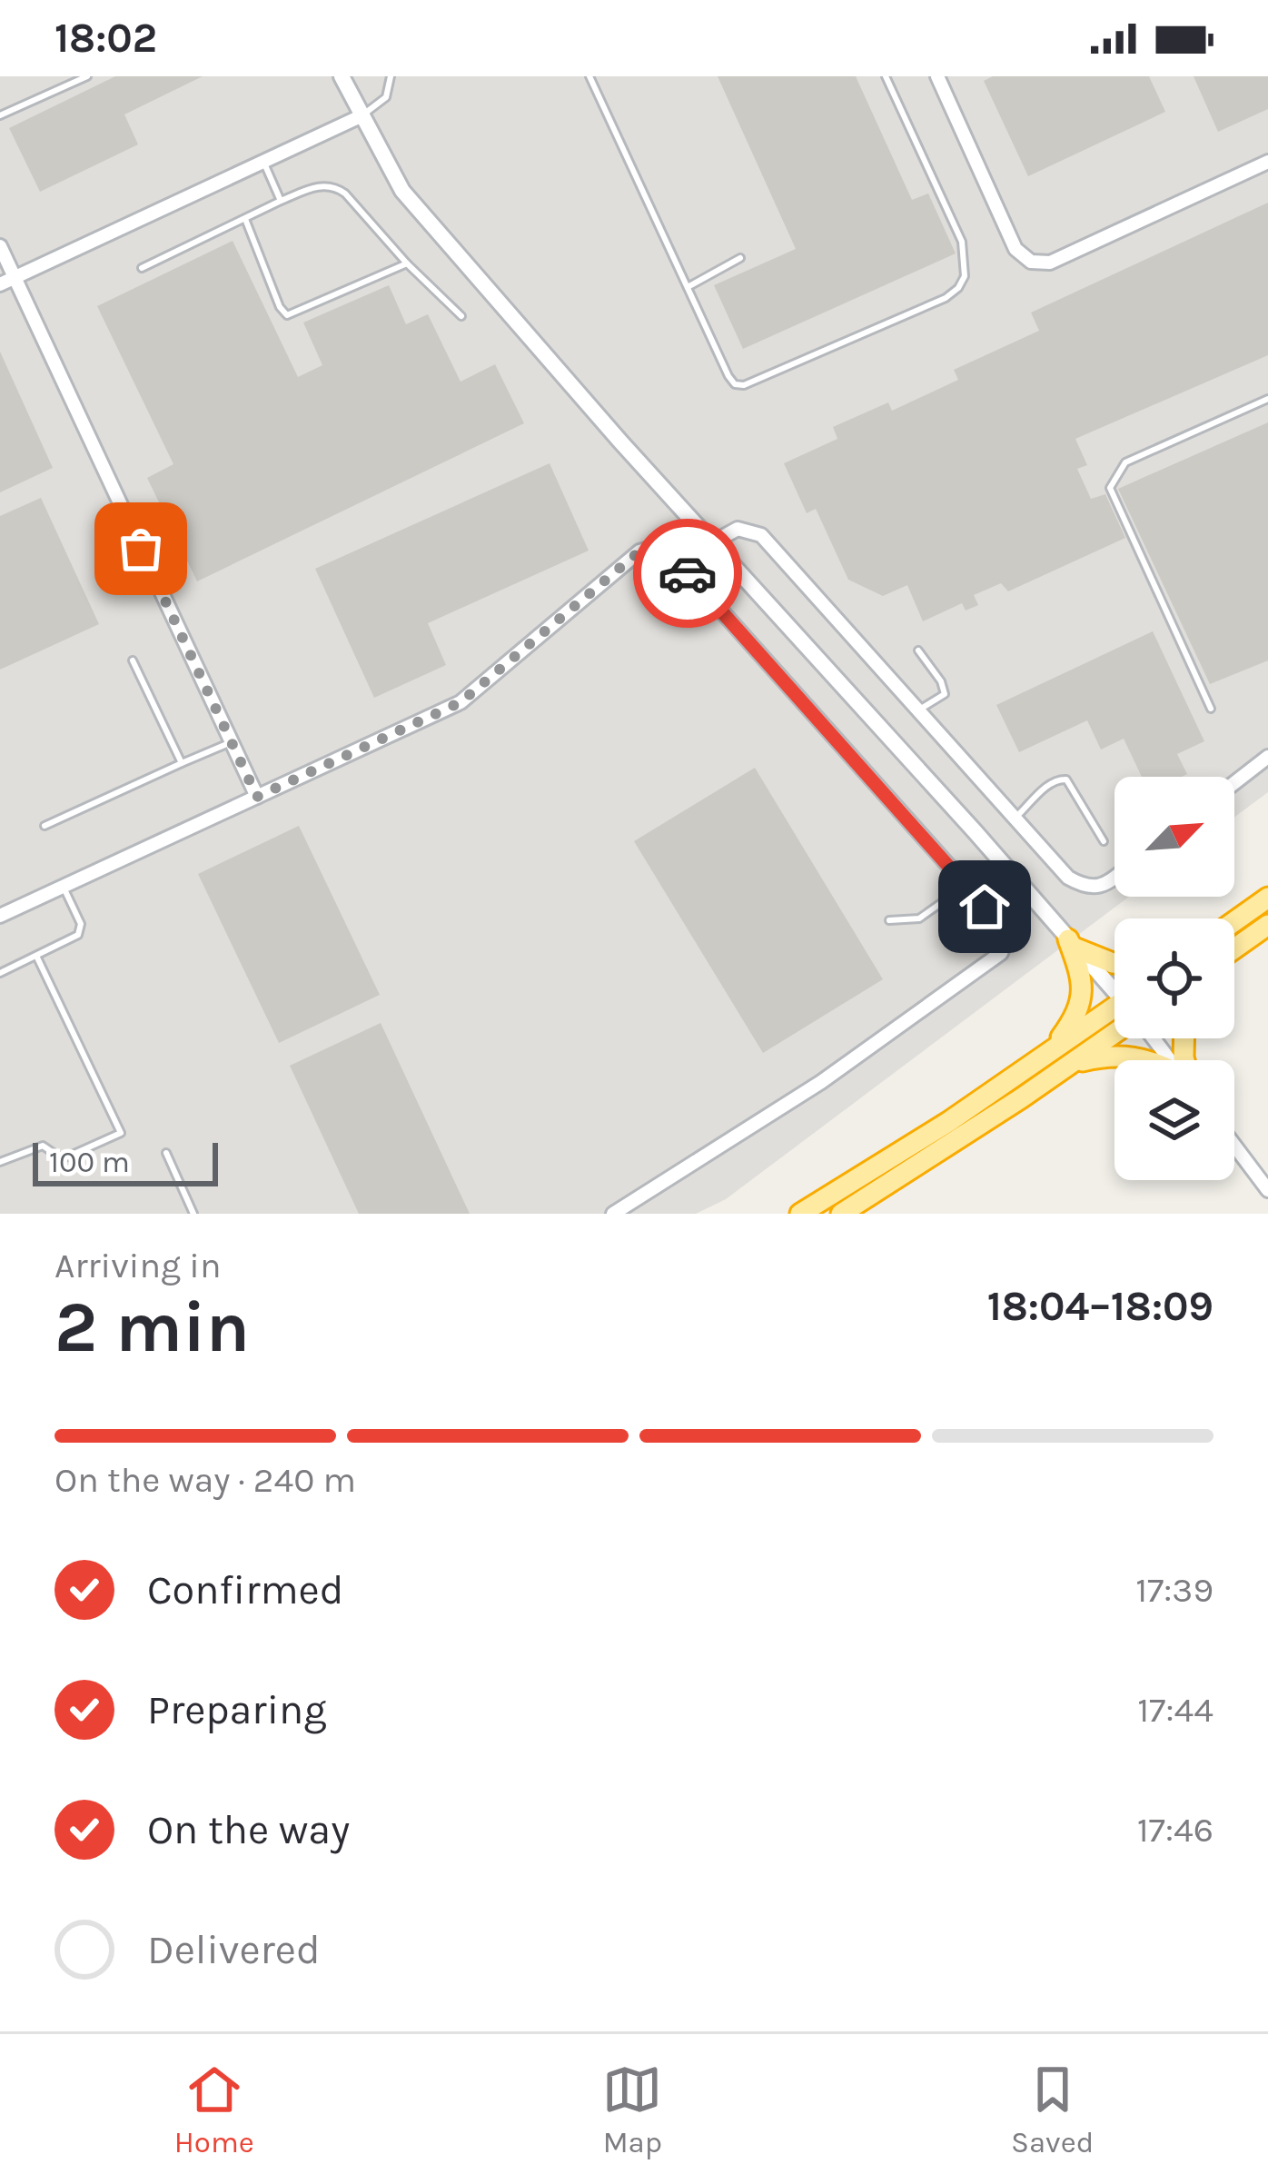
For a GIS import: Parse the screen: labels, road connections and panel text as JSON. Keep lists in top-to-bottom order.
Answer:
{
  "scale_bar": "100 m",
  "north": "top right",
  "page": {
    "status": "18:02",
    "scale": "100 m",
    "heading": ["2 min", "Arriving in", "18:04–18:09"],
    "bar": "On the way · 240 m",
    "list": [
      ["Confirmed", "17:39"],
      ["Preparing", "17:44"],
      ["On the way", "17:46"],
      "Delivered"
    ],
    "tabs": ["Home", "Map", "Saved"]
  }
}
